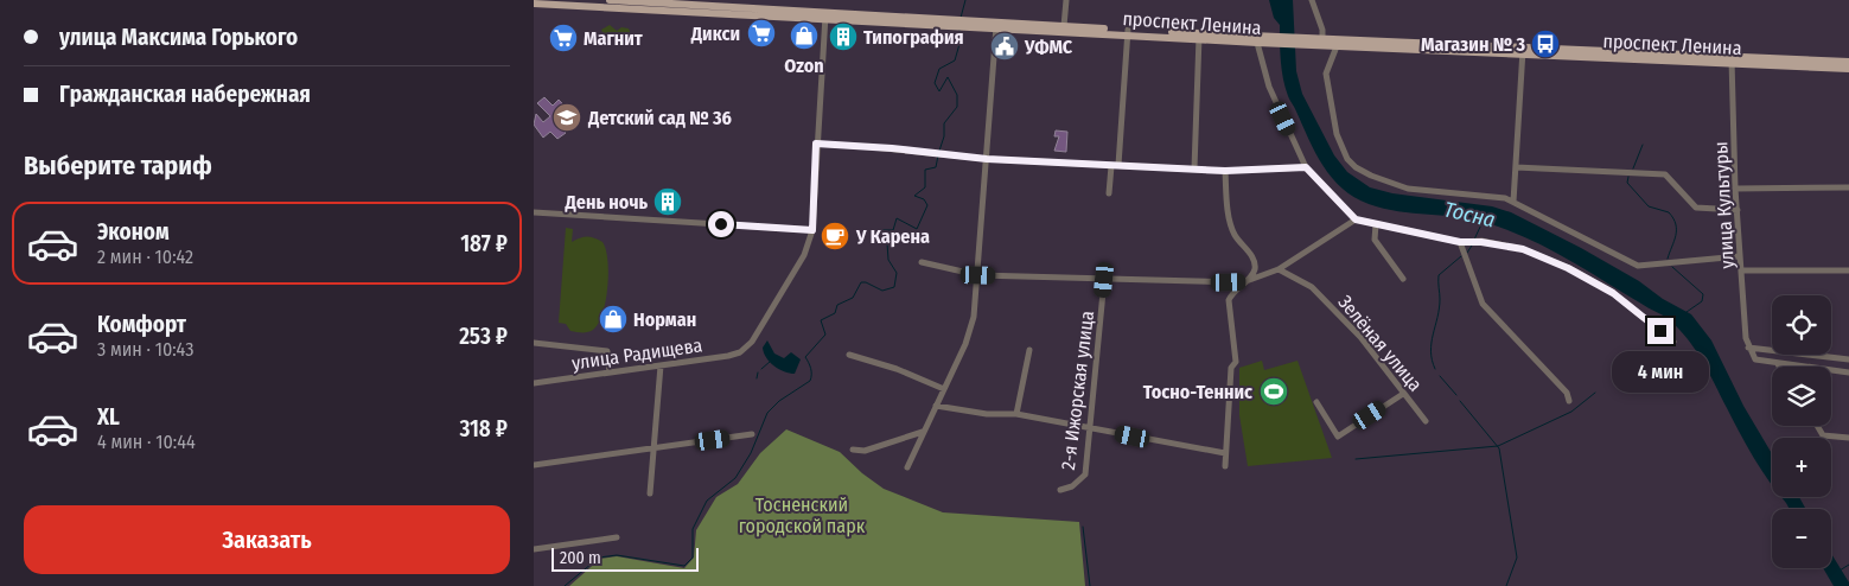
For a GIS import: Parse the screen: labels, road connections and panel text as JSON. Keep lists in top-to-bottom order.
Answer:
{
  "streets": {
    "main road": ["проспект Ленина"],
    "street": [
      "улица Культуры",
      "Зелёная улица",
      "улица Радищева",
      "2-я Ижорская улица"
    ]
  },
  "crossings": [
    ["проспект Ленина", "улица Культуры"]
  ],
  "water": ["Тосна"],
  "parks": ["Тосненский городской парк"],
  "places": {
    "supermarket": ["Дикси", "Магнит"],
    "shop": ["Ozon", "Норман"],
    "building": ["Типография", "День ночь"],
    "bus stop": ["Магазин № 3"],
    "public building": ["УФМС"],
    "school or university": ["Детский сад № 36"],
    "cafe": ["У Карена"],
    "sports": ["Тосно-Теннис"]
  },
  "scale_bar": "200 m",
  "page": {
    "banner": ["улица Максима Горького", "Гражданская набережная"],
    "heading": "Выберите тариф",
    "list": [
      {
        "name": "Эконом",
        "note": "2 мин · 10:42",
        "value": "187 ₽"
      },
      {
        "name": "Комфорт",
        "note": "3 мин · 10:43",
        "value": "253 ₽"
      },
      {
        "name": "XL",
        "note": "4 мин · 10:44",
        "value": "318 ₽"
      }
    ],
    "map_buttons": ["+", "−"],
    "bubble": "4 мин",
    "buttons": "Заказать",
    "scale": "200 m"
  }
}
